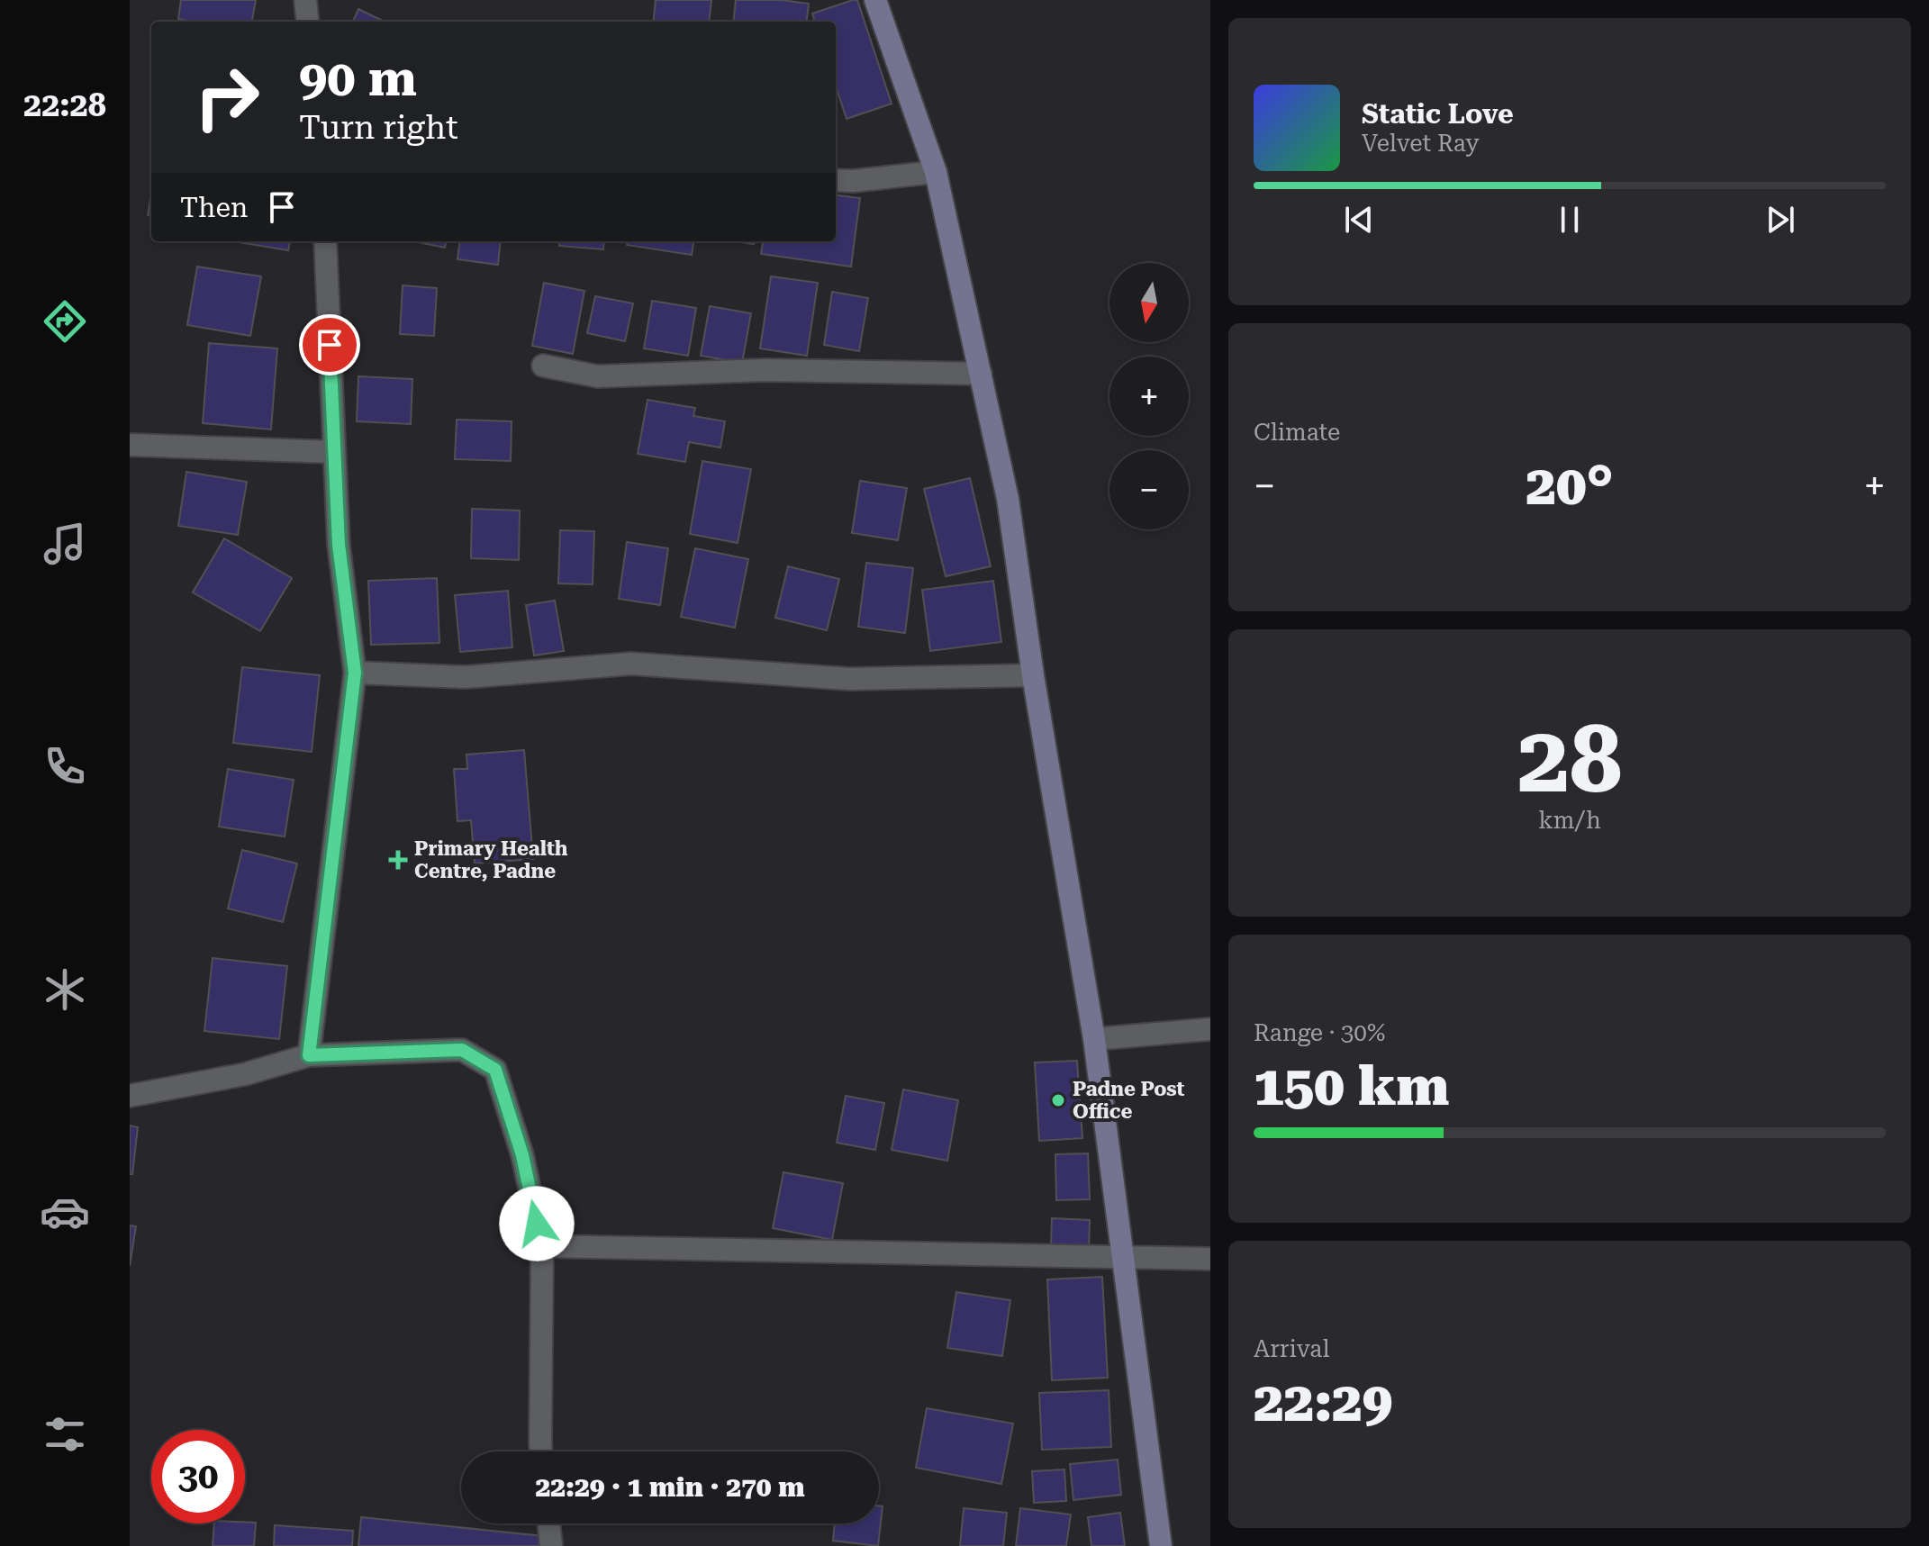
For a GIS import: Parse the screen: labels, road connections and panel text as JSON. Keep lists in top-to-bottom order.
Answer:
{
  "places": {
    "health": ["Primary Health Centre, Padne"],
    "other": ["Padne Post Office"]
  },
  "north": "bottom",
  "page": {
    "tabs": "22:28",
    "turn": ["90 m", "Turn right"],
    "song": ["Static Love", "Velvet Ray"],
    "then": "Then",
    "map_buttons": ["+", "−"],
    "tile": [
      "Climate",
      ["28", "km/h"],
      ["Range · 30%", "150 km"],
      ["Arrival", "22:29"]
    ],
    "heat": ["−", "20°", "+"],
    "limit": "30",
    "trip": "22:29 · 1 min · 270 m"
  }
}
